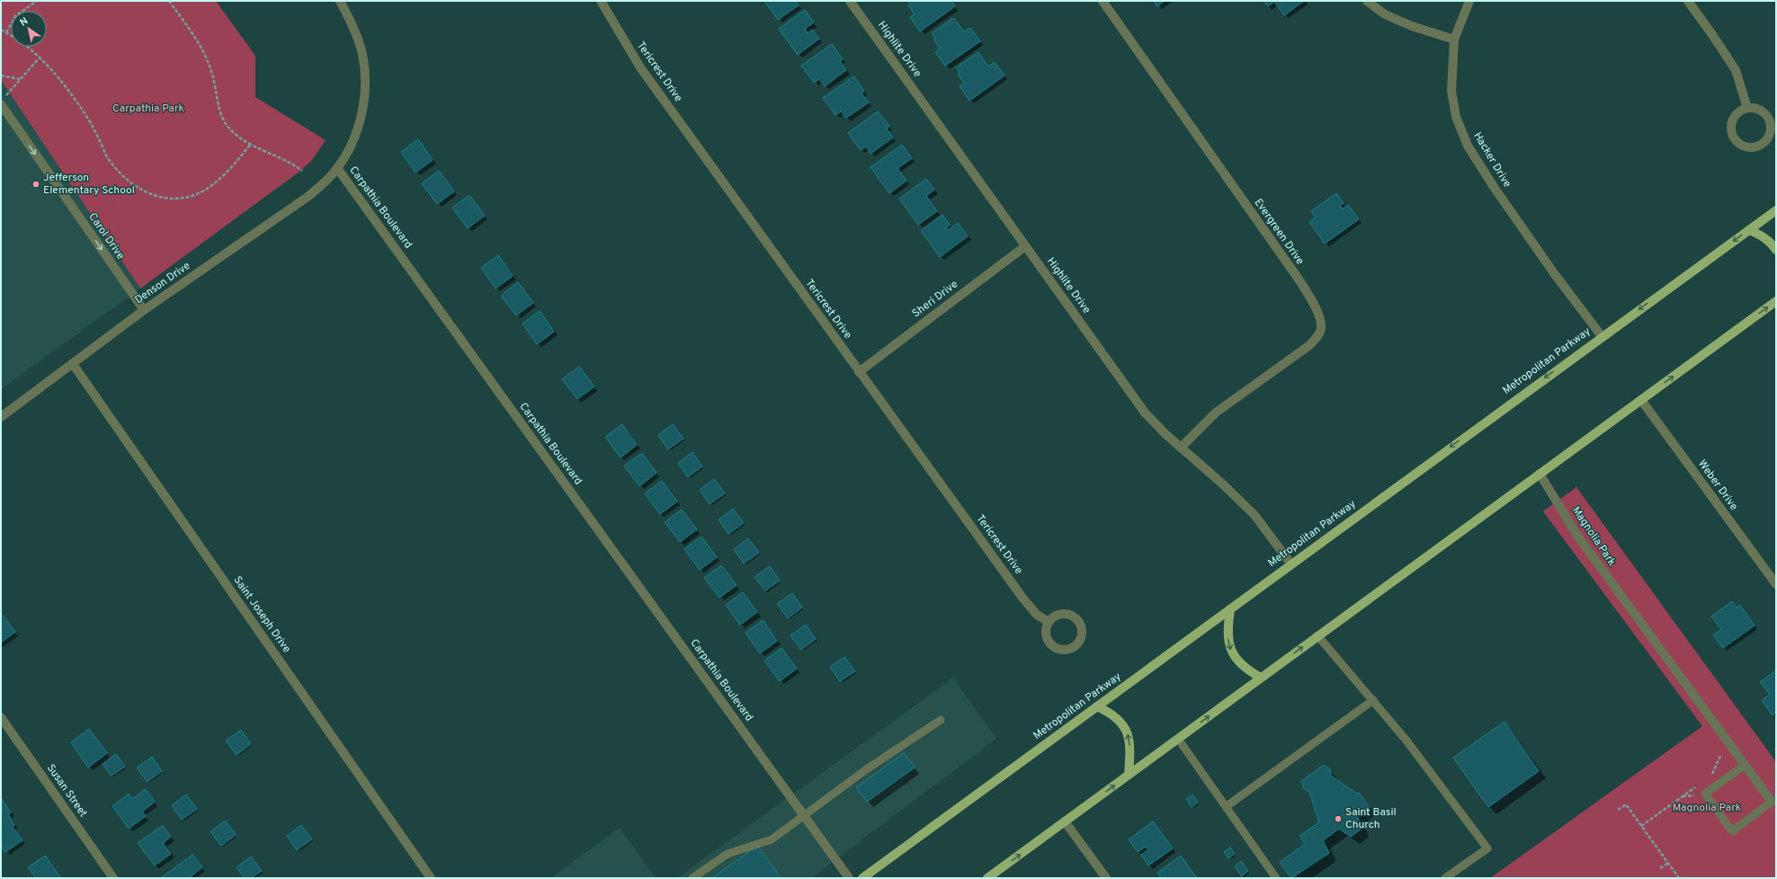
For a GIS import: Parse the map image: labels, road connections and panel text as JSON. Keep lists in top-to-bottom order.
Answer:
{
  "streets": {
    "main road": ["Metropolitan Parkway"],
    "street": [
      "Highlite Drive",
      "Tericrest Drive",
      "Hacker Drive",
      "Carpathia Boulevard",
      "Evergreen Drive",
      "Carol Drive",
      "Denson Drive",
      "Sheri Drive",
      "Weber Drive",
      "Magnolia Park",
      "Saint Joseph Drive",
      "Susan Street"
    ]
  },
  "crossings": [
    ["Highlite Drive", "Evergreen Drive"],
    ["Highlite Drive", "Sheri Drive"],
    ["Highlite Drive", "Metropolitan Parkway"],
    ["Tericrest Drive", "Sheri Drive"],
    ["Hacker Drive", "Metropolitan Parkway"],
    ["Carpathia Boulevard", "Denson Drive"],
    ["Carol Drive", "Denson Drive"],
    ["Denson Drive", "Saint Joseph Drive"]
  ],
  "one_way": ["Carol Drive"],
  "parks": ["Carpathia Park", "Magnolia Park"],
  "places": ["Jefferson Elementary School", "Saint Basil Church"],
  "north": "top left"
}
